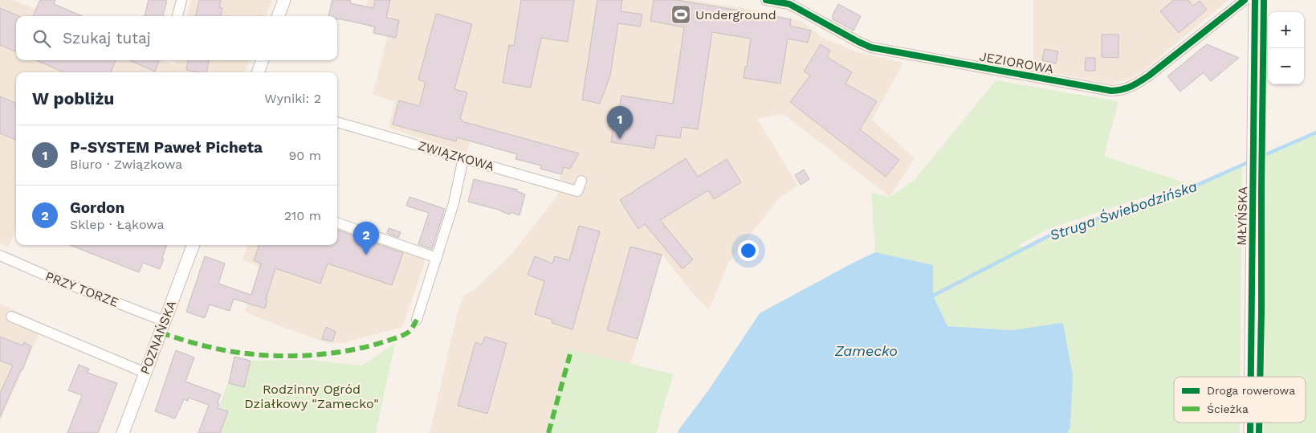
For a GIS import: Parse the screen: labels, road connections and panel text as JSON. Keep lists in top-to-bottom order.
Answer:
{
  "streets": {
    "street": [
      "JEZIOROWA",
      "ZWIĄZKOWA",
      "MŁYŃSKA",
      "PRZY TORZE",
      "POZNAŃSKA"
    ]
  },
  "crossings": [
    ["PRZY TORZE", "POZNAŃSKA"]
  ],
  "water": ["Struga Świebodzińska", "Zamecko"],
  "parks": ["Rodzinny Ogród Działkowy \"Zamecko\""],
  "places": {
    "sports": ["Underground"]
  },
  "legend": ["Droga rowerowa", "Ścieżka"],
  "page": {
    "map_buttons": ["+", "−"],
    "search": "Szukaj tutaj",
    "heading": ["W pobliżu", "Wyniki: 2"],
    "pins": ["1", "2"],
    "list": [
      {
        "mark": "1",
        "name": "P-SYSTEM Paweł Picheta",
        "note": "Biuro · Związkowa",
        "value": "90 m"
      },
      {
        "mark": "2",
        "name": "Gordon",
        "note": "Sklep · Łąkowa",
        "value": "210 m"
      }
    ]
  }
}
